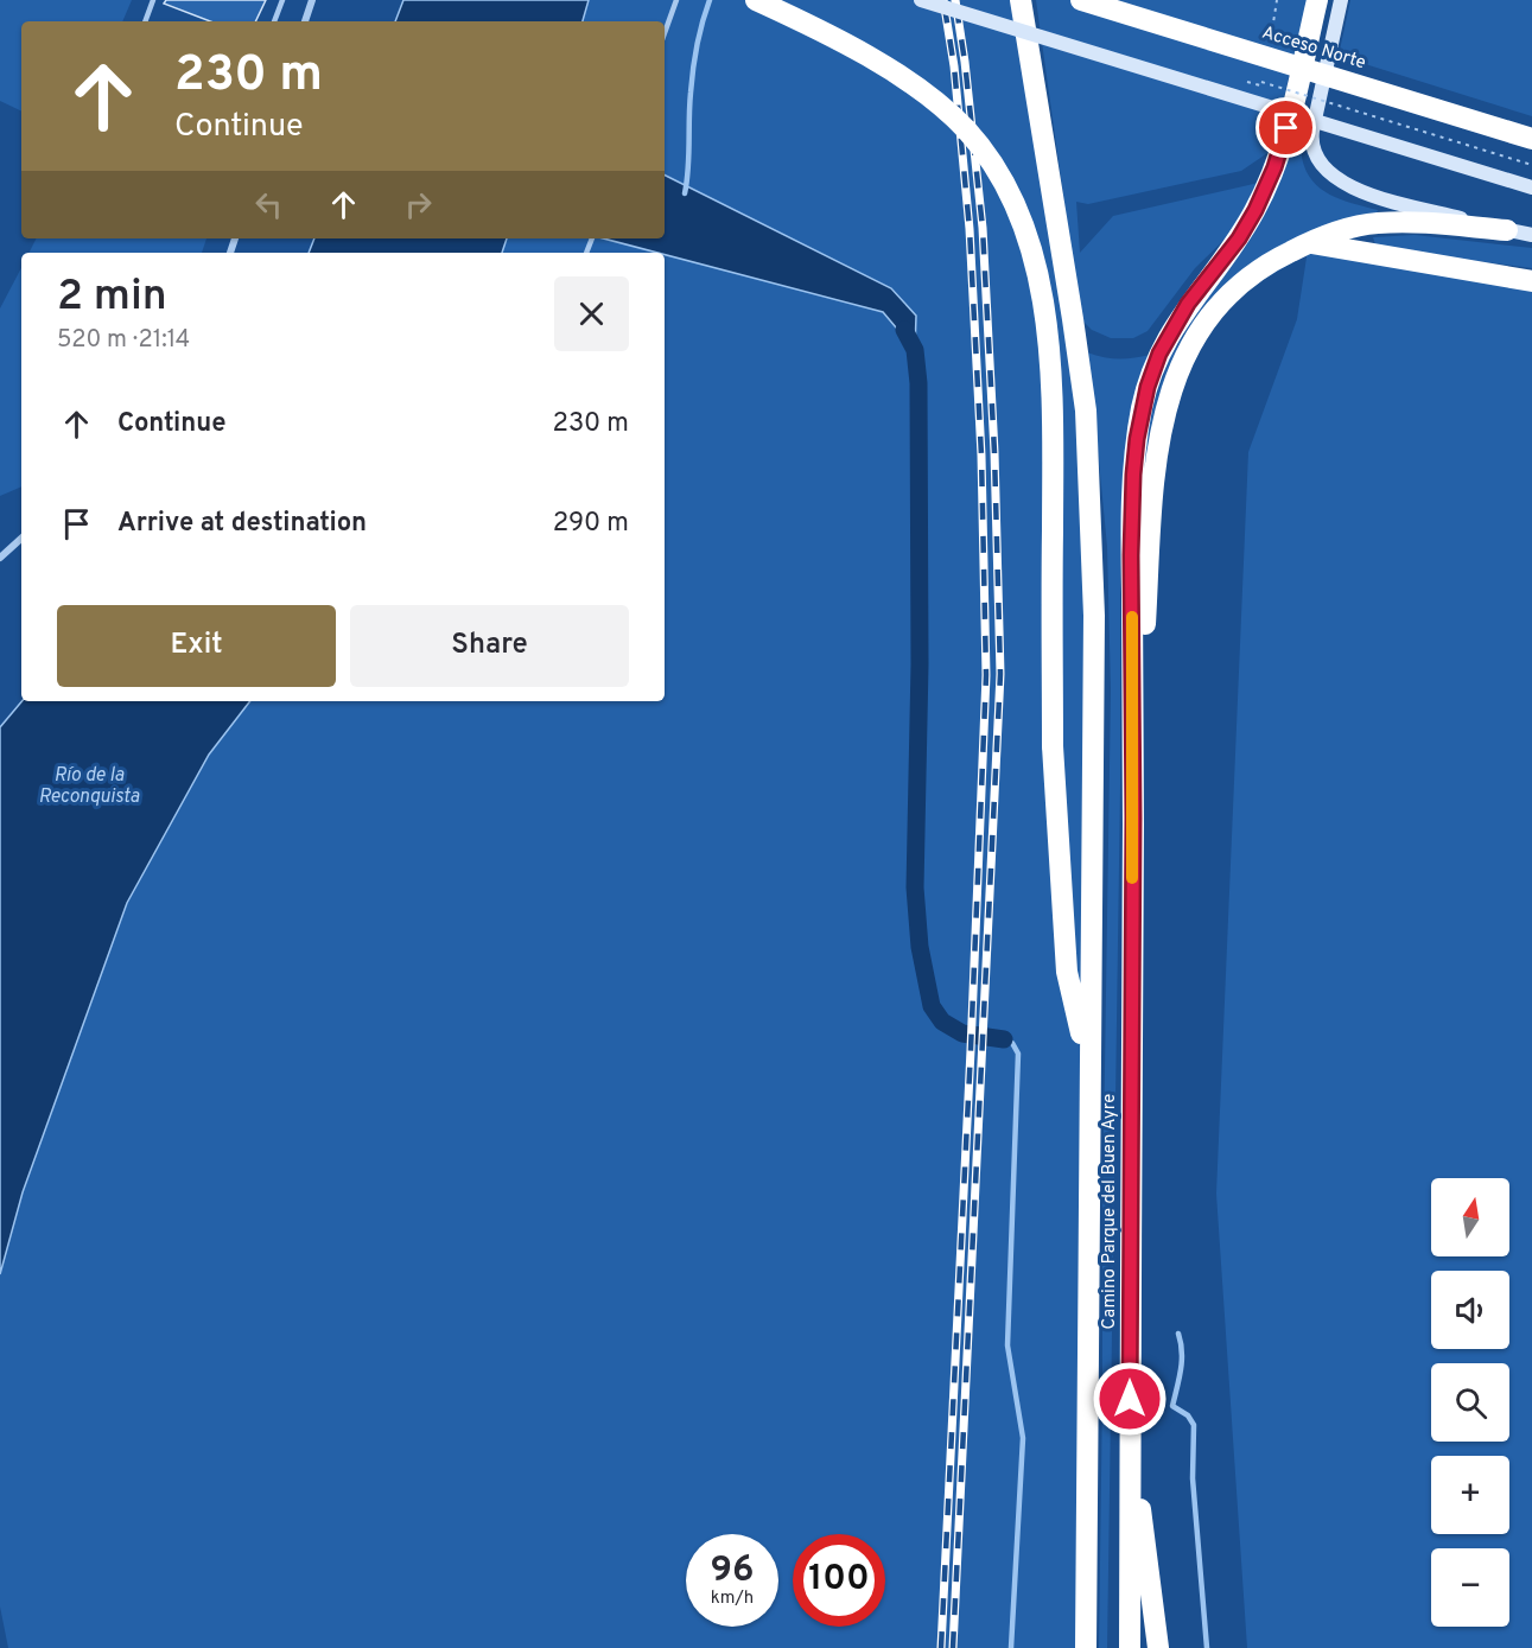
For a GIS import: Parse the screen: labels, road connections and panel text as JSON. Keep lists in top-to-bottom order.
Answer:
{
  "streets": {
    "highway": ["Acceso Norte", "Camino Parque del Buen Ayre"]
  },
  "water": ["Río de la Reconquista"],
  "north": "top",
  "page": {
    "turn": ["230 m", "Continue"],
    "heading": ["2 min", "520 m · 21:14"],
    "list": [
      {
        "name": "Continue",
        "value": "230 m"
      },
      {
        "name": "Arrive at destination",
        "value": "290 m"
      }
    ],
    "buttons": ["Exit", "Share"],
    "map_buttons": ["+", "−"],
    "speed": "96 km/h",
    "limit": "100"
  }
}
